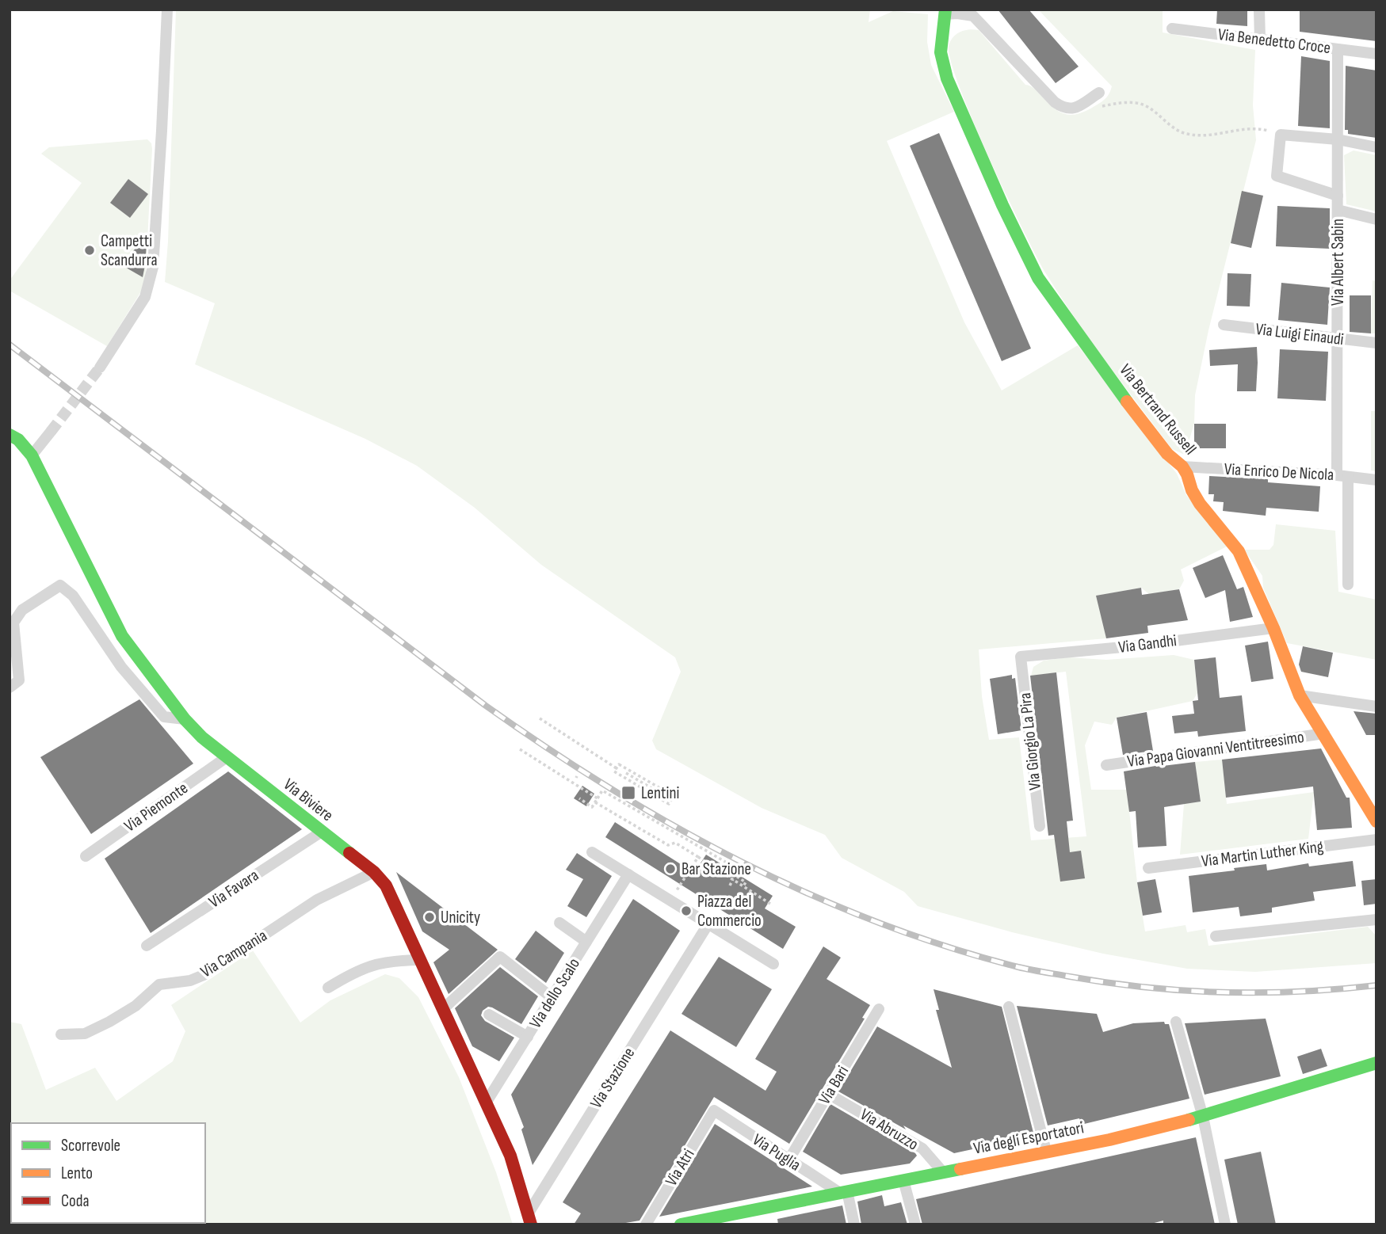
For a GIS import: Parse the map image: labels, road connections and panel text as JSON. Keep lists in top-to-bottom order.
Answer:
{
  "streets": {
    "street": [
      "Via Benedetto Croce",
      "Via Albert Sabin",
      "Via Luigi Einaudi",
      "Via Bertrand Russell",
      "Via Enrico De Nicola",
      "Via Gandhi",
      "Via Giorgio La Pira",
      "Via Papa Giovanni Ventitreesimo",
      "Via Biviere",
      "Via Piemonte",
      "Via Martin Luther King",
      "Via Favara",
      "Via Campania",
      "Via dello Scalo",
      "Via Stazione",
      "Via Bari",
      "Via Abruzzo",
      "Via degli Esportatori",
      "Via Puglia",
      "Via Atri"
    ]
  },
  "crossings": [
    ["Via Benedetto Croce", "Via Albert Sabin"],
    ["Via Albert Sabin", "Via Luigi Einaudi"],
    ["Via Albert Sabin", "Via Enrico De Nicola"],
    ["Via Bertrand Russell", "Via Enrico De Nicola"],
    ["Via Bertrand Russell", "Via Gandhi"],
    ["Via Bertrand Russell", "Via Papa Giovanni Ventitreesimo"],
    ["Via Gandhi", "Via Giorgio La Pira"],
    ["Via Biviere", "Via Piemonte"],
    ["Via Biviere", "Via Favara"],
    ["Via Biviere", "Via Campania"],
    ["Via Biviere", "Via dello Scalo"],
    ["Via Biviere", "Via Stazione"],
    ["Via Bari", "Via Abruzzo"],
    ["Via Bari", "Via Puglia"],
    ["Via Abruzzo", "Via degli Esportatori"],
    ["Via degli Esportatori", "Via Puglia"],
    ["Via Puglia", "Via Atri"]
  ],
  "places": {
    "other": [
      "Campetti Scandurra",
      "Bar Stazione",
      "Piazza del Commercio",
      "Unicity"
    ],
    "transit": ["Lentini"]
  },
  "legend": ["Scorrevole", "Lento", "Coda"]
}
